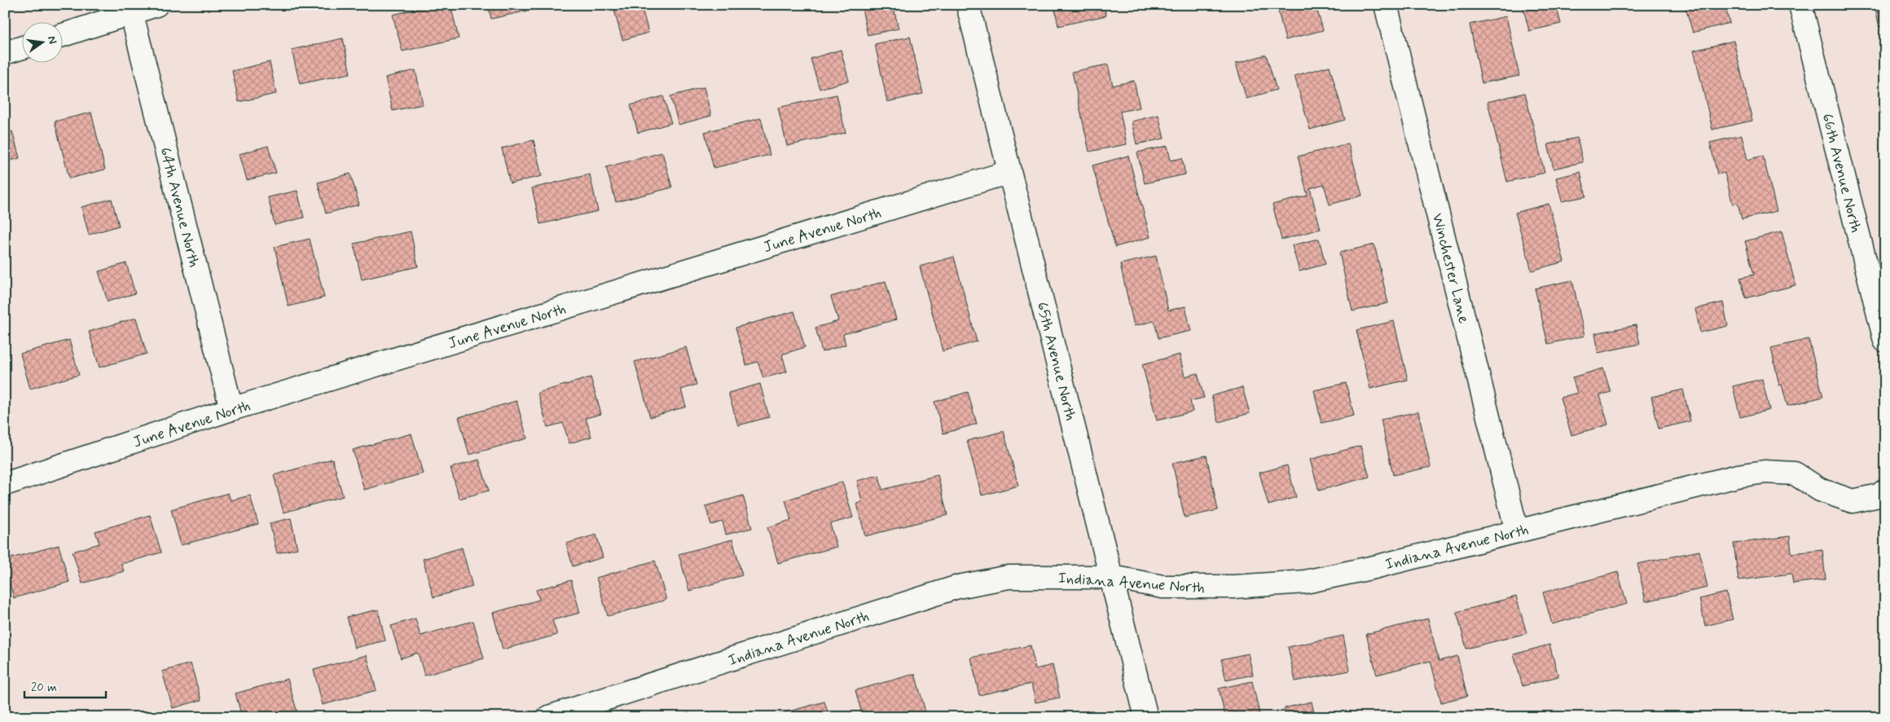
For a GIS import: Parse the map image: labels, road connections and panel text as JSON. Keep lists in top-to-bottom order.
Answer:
{
  "streets": {
    "street": [
      "66th Avenue North",
      "64th Avenue North",
      "June Avenue North",
      "Winchester Lane",
      "65th Avenue North",
      "Indiana Avenue North"
    ]
  },
  "crossings": [
    ["64th Avenue North", "June Avenue North"],
    ["June Avenue North", "65th Avenue North"],
    ["Winchester Lane", "Indiana Avenue North"],
    ["65th Avenue North", "Indiana Avenue North"]
  ],
  "scale_bar": "20 m",
  "north": "right"
}
